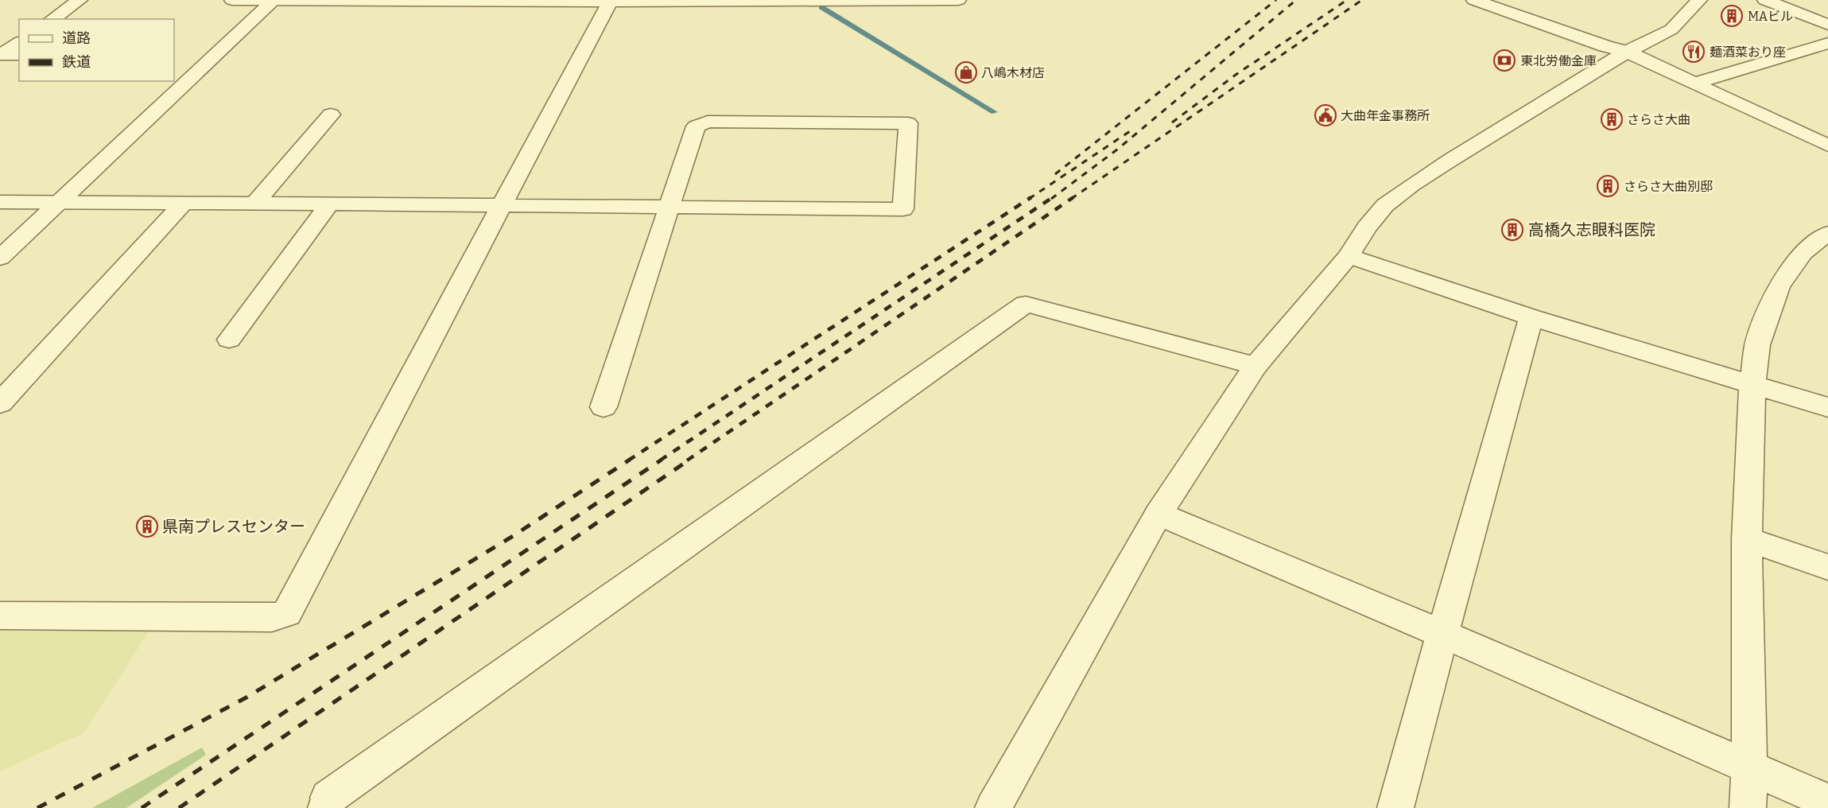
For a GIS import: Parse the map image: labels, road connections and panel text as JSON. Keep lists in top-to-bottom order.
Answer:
{
  "places": {
    "building": [
      "MAビル",
      "さらさ大曲",
      "さらさ大曲別邸",
      "高橋久志眼科医院",
      "県南プレスセンター"
    ],
    "restaurant": ["麺酒菜おり座"],
    "bank": ["東北労働金庫"],
    "shop": ["八嶋木材店"],
    "public building": ["大曲年金事務所"]
  },
  "legend": ["道路", "鉄道"]
}
